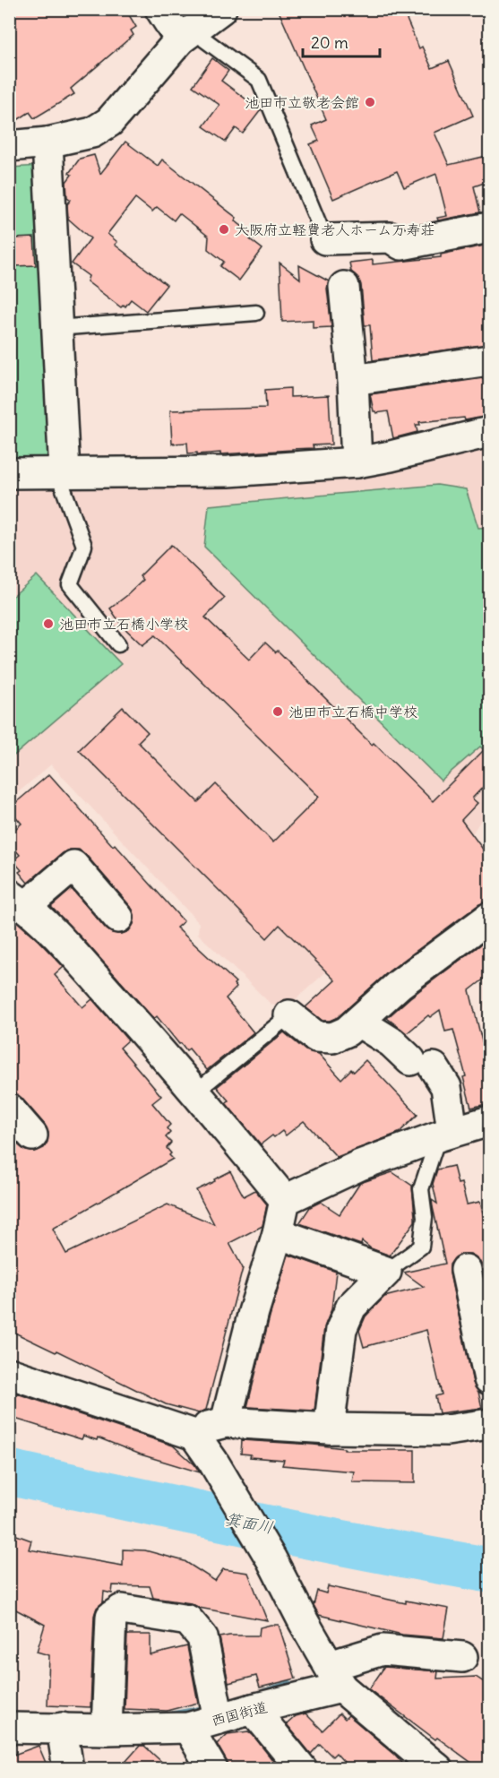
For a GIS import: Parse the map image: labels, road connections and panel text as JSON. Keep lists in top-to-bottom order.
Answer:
{
  "streets": {
    "street": ["西国街道"]
  },
  "water": ["箕面川"],
  "places": [
    "池田市立敬老会館",
    "大阪府立軽費老人ホーム万寿荘",
    "池田市立石橋小学校",
    "池田市立石橋中学校"
  ],
  "scale_bar": "20 m"
}
